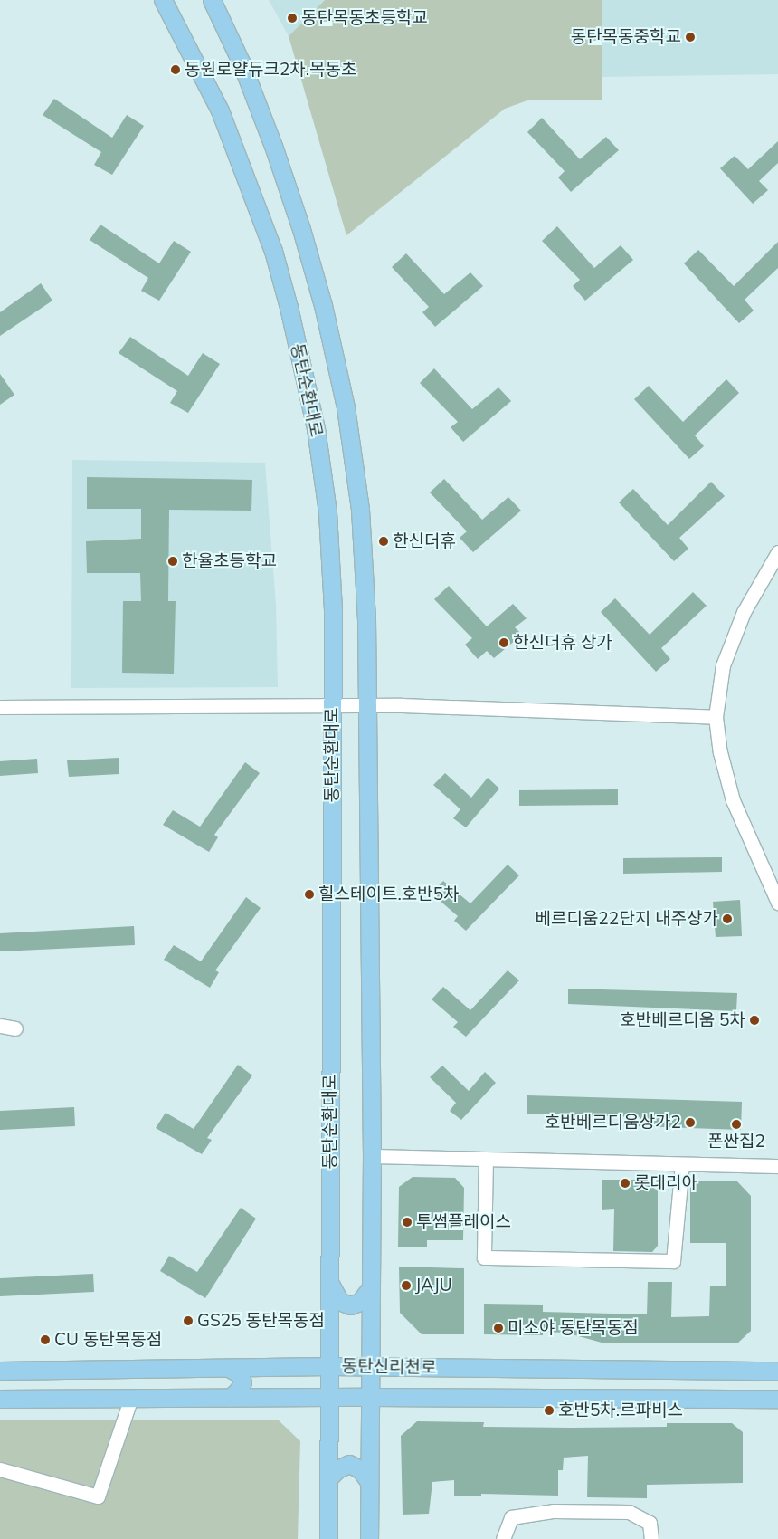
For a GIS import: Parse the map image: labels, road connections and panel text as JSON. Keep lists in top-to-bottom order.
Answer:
{
  "streets": {
    "main road": ["동탄순환대로", "동탄신리천로"]
  },
  "crossings": [
    ["동탄순환대로", "동탄신리천로"]
  ],
  "places": [
    "동탄목동초등학교",
    "동탄목동중학교",
    "동원로얄듀크2차.목동초",
    "한신더휴",
    "한율초등학교",
    "한신더휴 상가",
    "힐스테이트.호반5차",
    "베르디움22단지 내주상가",
    "호반베르디움 5차",
    "호반베르디움상가2",
    "폰싼집2",
    "롯데리아",
    "투썸플레이스",
    "JAJU",
    "GS25 동탄목동점",
    "미소야 동탄목동점",
    "CU 동탄목동점",
    "호반5차.르파비스"
  ]
}
